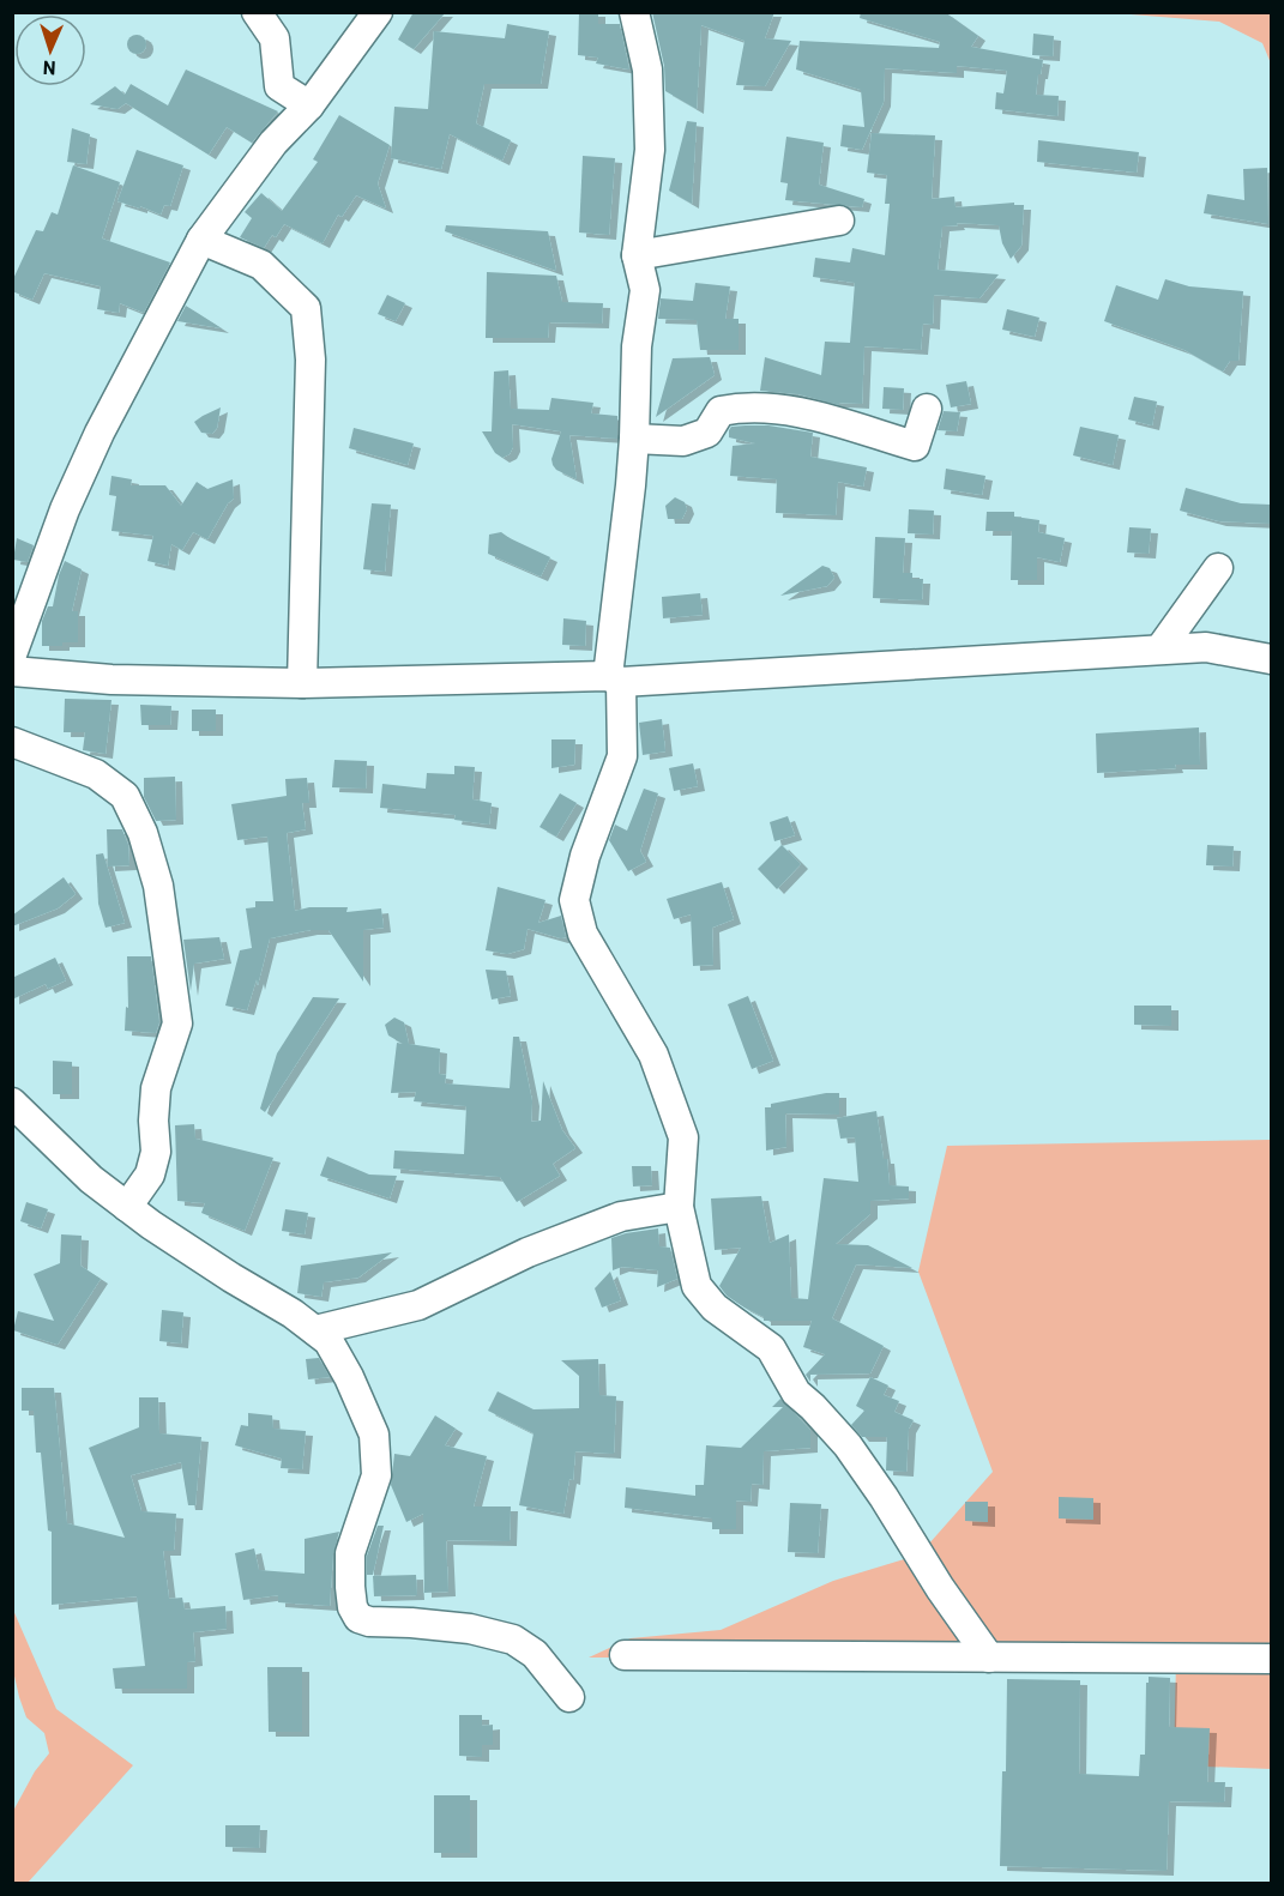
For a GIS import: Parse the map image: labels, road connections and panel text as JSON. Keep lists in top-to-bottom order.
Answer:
{
  "north": "bottom"
}
